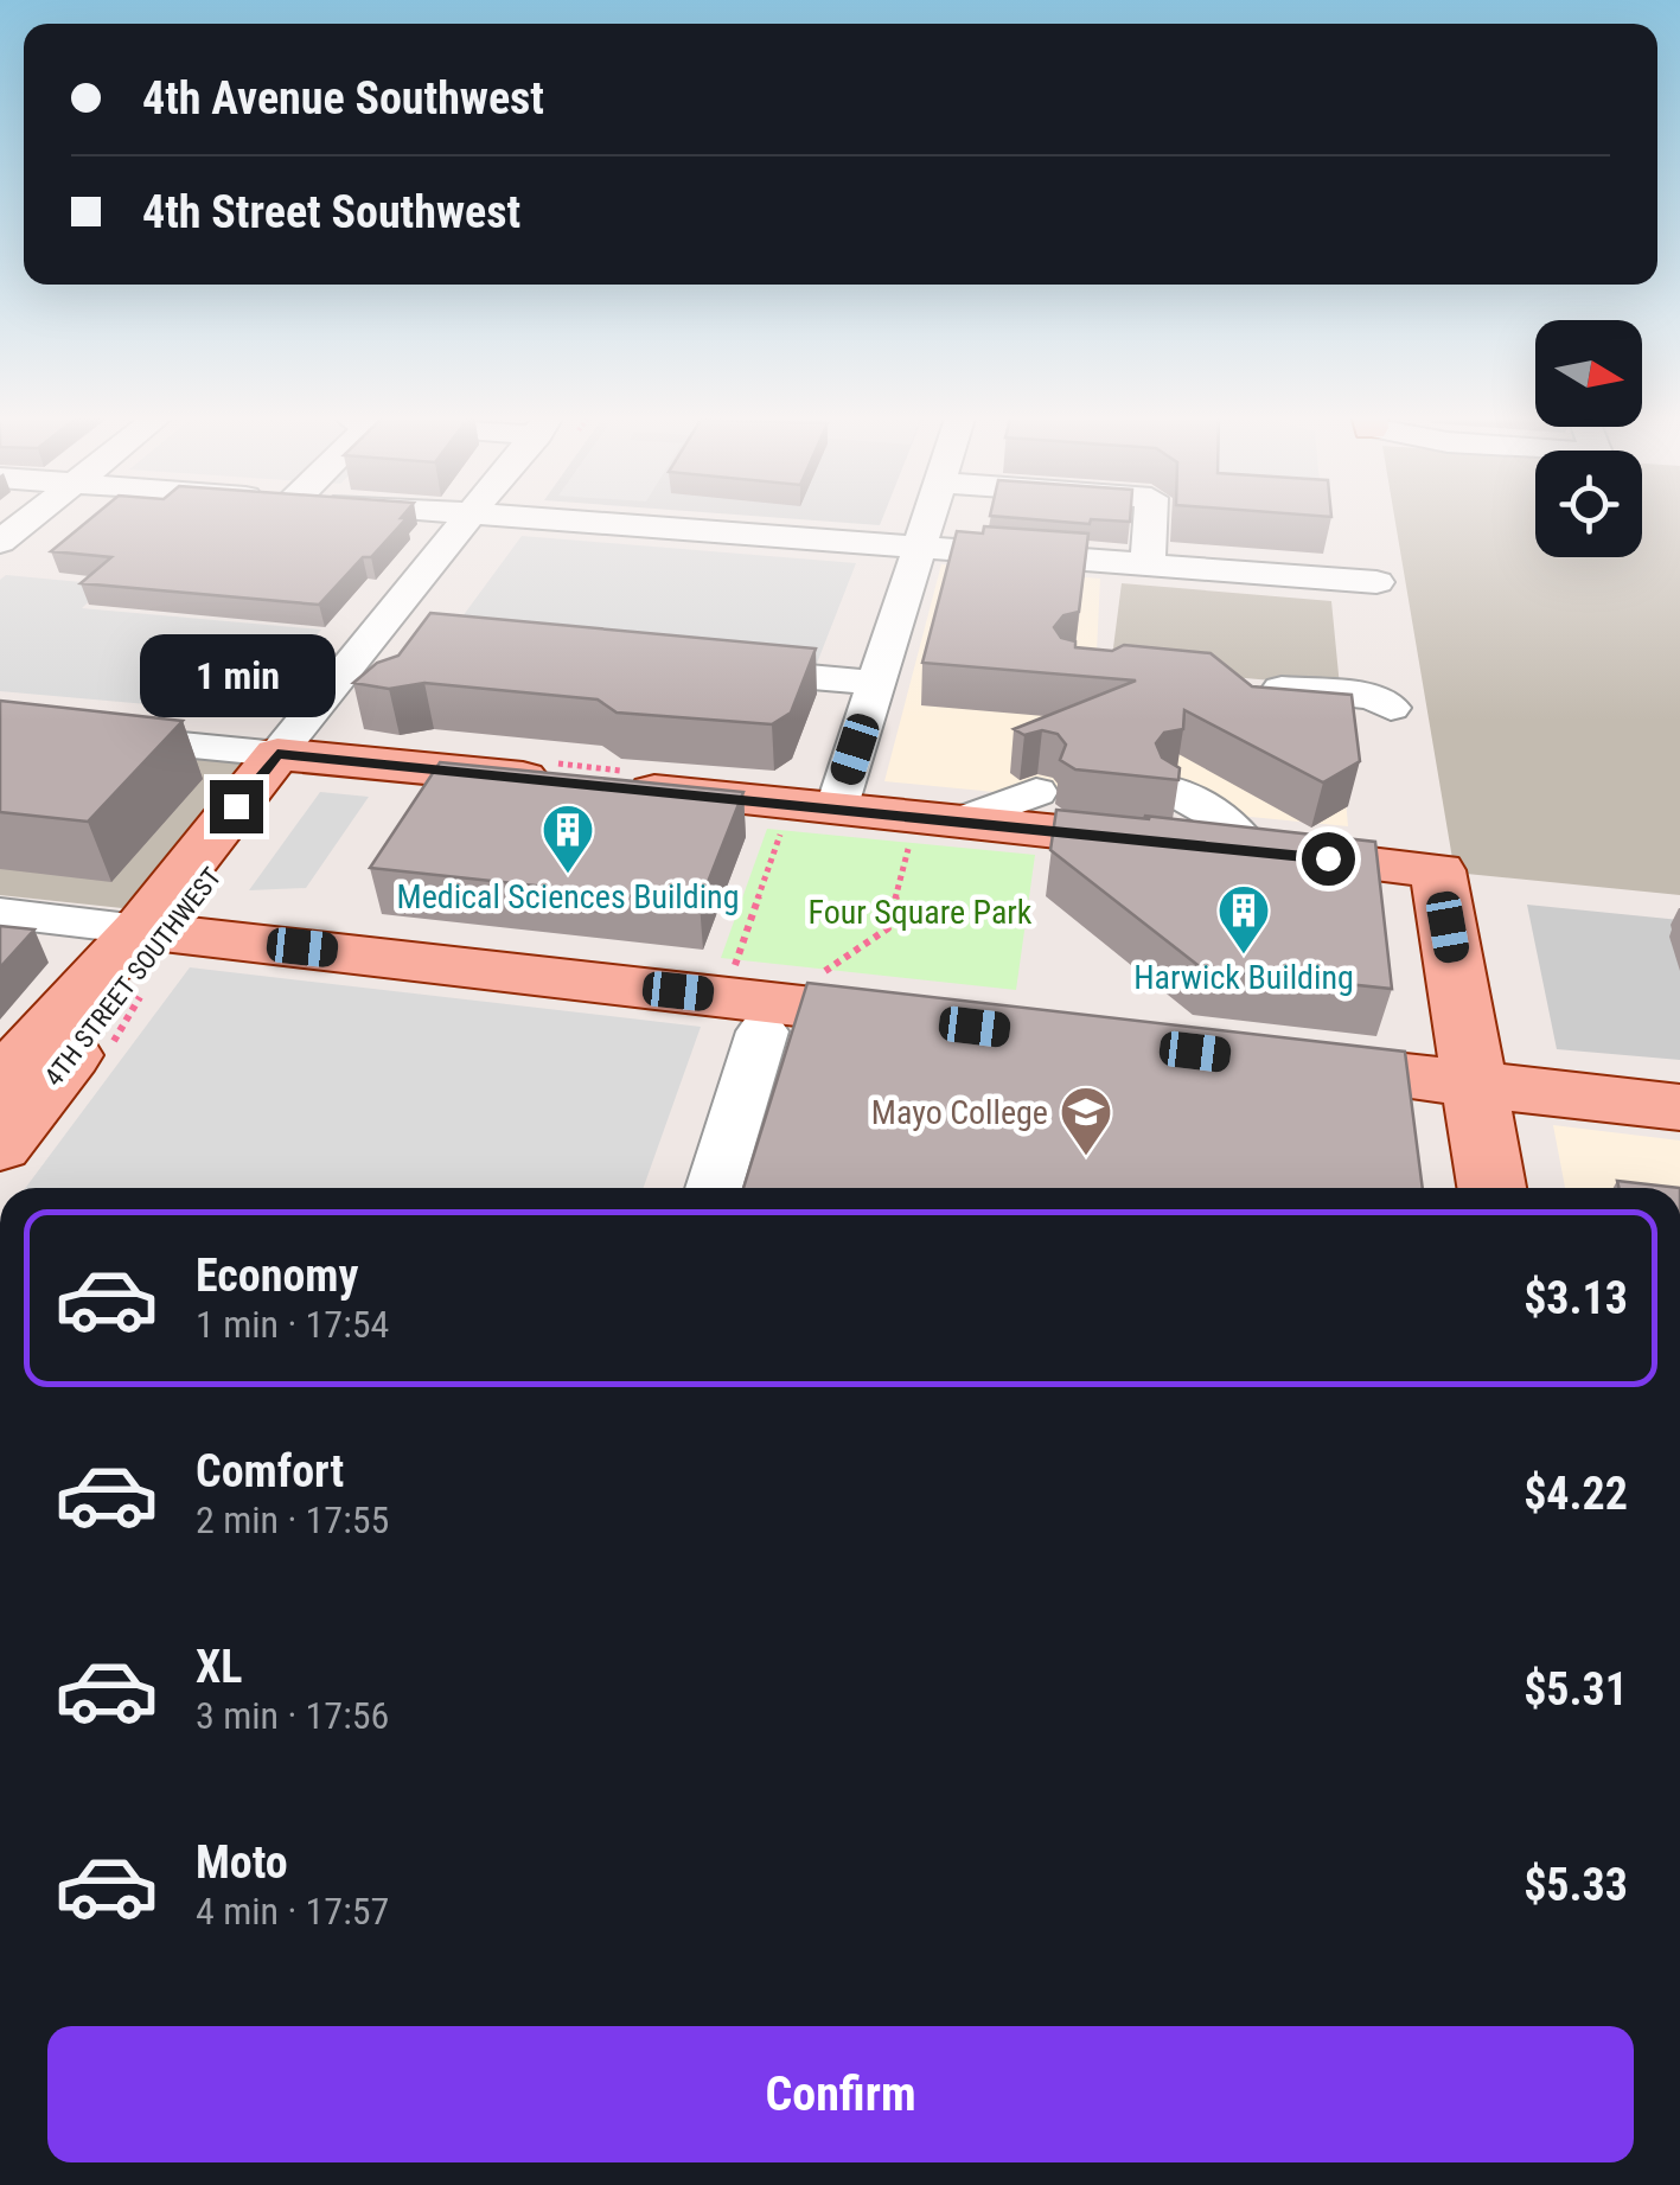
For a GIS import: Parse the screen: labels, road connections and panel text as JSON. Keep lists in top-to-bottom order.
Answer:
{
  "streets": {
    "main road": ["4TH STREET SOUTHWEST"]
  },
  "parks": ["Four Square Park"],
  "places": {
    "building": ["Medical Sciences Building", "Harwick Building"],
    "school or university": ["Mayo College"]
  },
  "north": "right",
  "page": {
    "banner": ["4th Avenue Southwest", "4th Street Southwest"],
    "bubble": "1 min",
    "list": [
      {
        "name": "Economy",
        "note": "1 min · 17:54",
        "value": "$3.13"
      },
      {
        "name": "Comfort",
        "note": "2 min · 17:55",
        "value": "$4.22"
      },
      {
        "name": "XL",
        "note": "3 min · 17:56",
        "value": "$5.31"
      },
      {
        "name": "Moto",
        "note": "4 min · 17:57",
        "value": "$5.33"
      }
    ],
    "buttons": "Confirm"
  }
}
